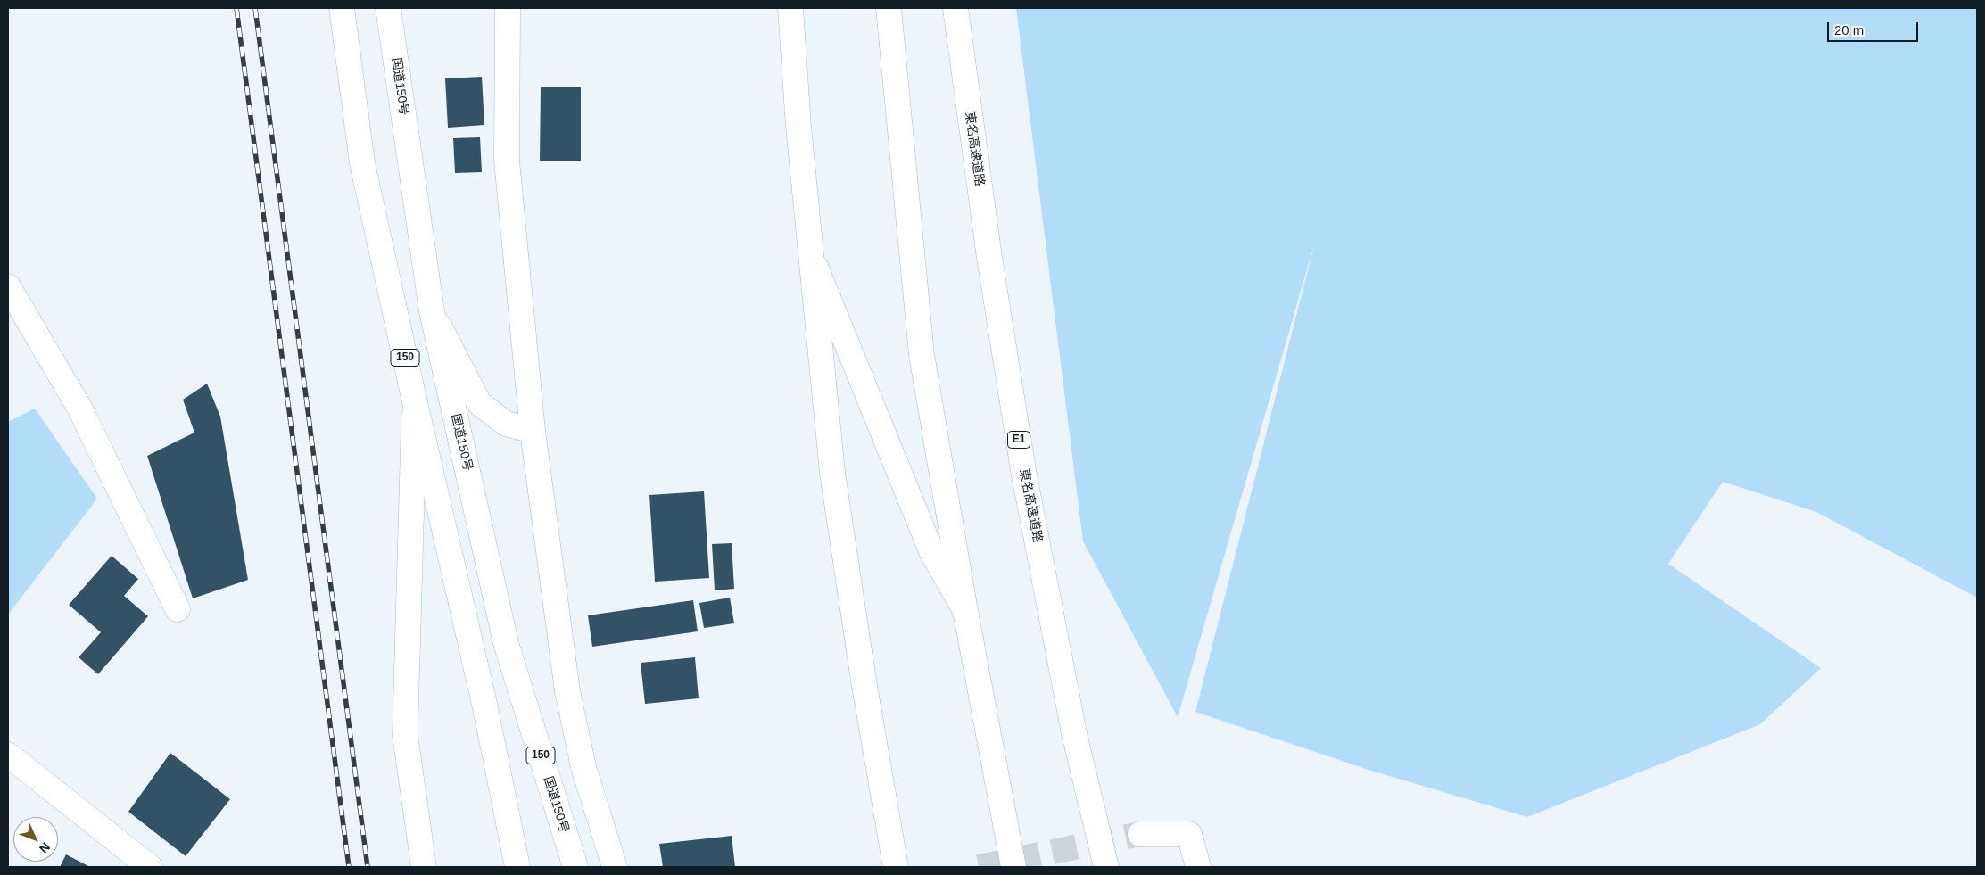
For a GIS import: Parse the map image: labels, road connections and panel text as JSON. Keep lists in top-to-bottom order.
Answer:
{
  "streets": {
    "main road": [
      "国道150号",
      "東名高速道路",
      "150",
      "E1"
    ]
  },
  "scale_bar": "20 m",
  "north": "bottom right"
}
